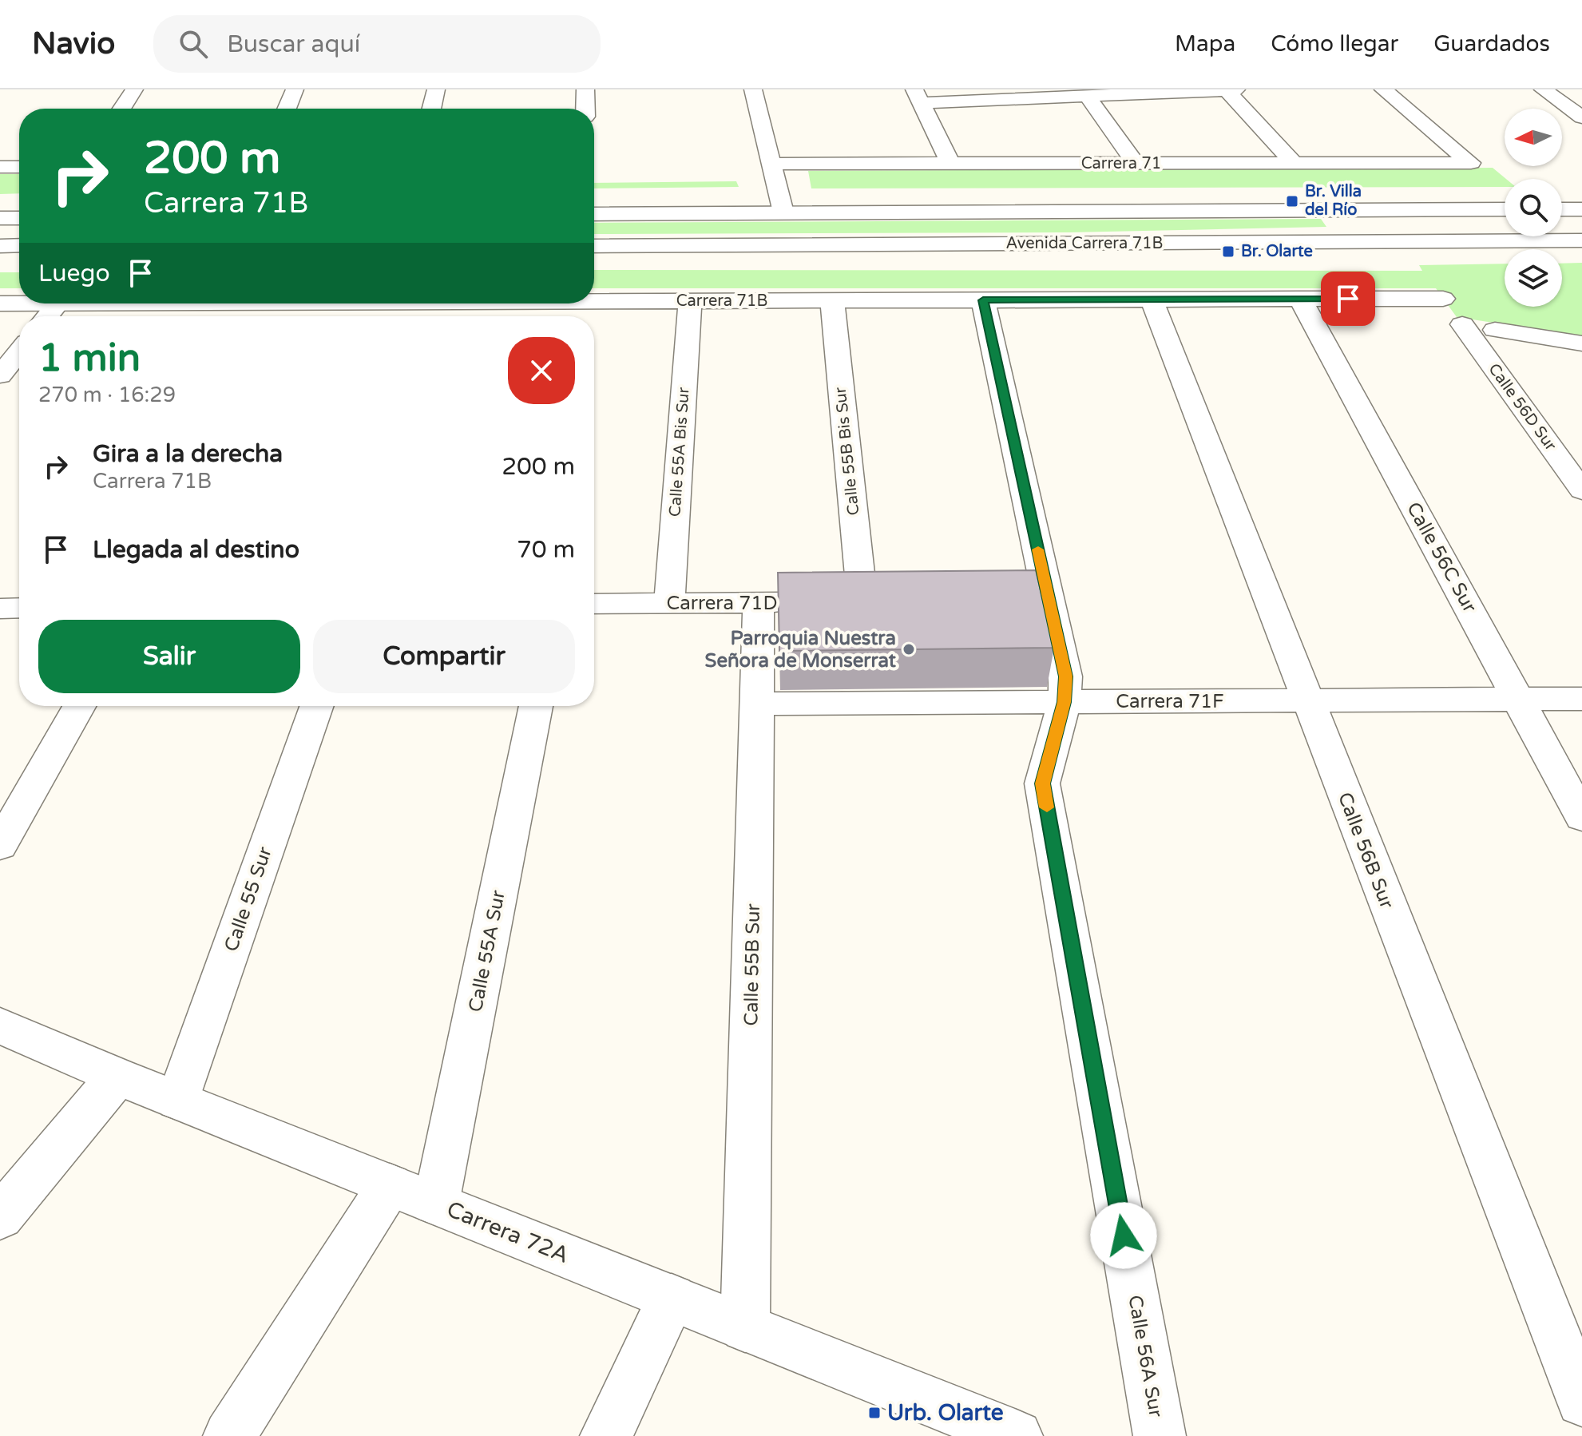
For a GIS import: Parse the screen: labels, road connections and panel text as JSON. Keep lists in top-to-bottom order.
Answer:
{
  "streets": {
    "street": [
      "Carrera 71",
      "Avenida Carrera 71B",
      "Carrera 71B",
      "Calle 56D Sur",
      "Calle 55B Bis Sur",
      "Calle 55A Bis Sur",
      "Calle 56C Sur",
      "Carrera 71D",
      "Carrera 71F",
      "Calle 56B Sur",
      "Calle 55 Sur",
      "Calle 55A Sur",
      "Calle 55B Sur",
      "Carrera 72A",
      "Calle 56A Sur"
    ]
  },
  "crossings": [
    ["Carrera 71B", "Calle 55B Bis Sur"],
    ["Carrera 71B", "Calle 55A Bis Sur"],
    ["Carrera 71B", "Calle 56C Sur"],
    ["Carrera 71B", "Calle 56B Sur"],
    ["Carrera 71B", "Calle 56A Sur"],
    ["Calle 55B Bis Sur", "Carrera 71D"],
    ["Calle 55A Bis Sur", "Carrera 71D"],
    ["Calle 56C Sur", "Carrera 71F"],
    ["Carrera 71D", "Calle 55B Sur"],
    ["Carrera 71F", "Calle 56B Sur"],
    ["Carrera 71F", "Calle 55B Sur"],
    ["Carrera 71F", "Calle 56A Sur"],
    ["Calle 55 Sur", "Carrera 72A"],
    ["Calle 55A Sur", "Carrera 72A"],
    ["Calle 55B Sur", "Carrera 72A"]
  ],
  "places": {
    "transit": ["Br. Villa del Río", "Br. Olarte", "Urb. Olarte"],
    "other": ["Parroquia Nuestra Señora de Monserrat"]
  },
  "north": "left",
  "page": {
    "header": "Navio",
    "search": "Buscar aquí",
    "nav": ["Mapa", "Cómo llegar", "Guardados"],
    "turn": ["200 m", "Carrera 71B"],
    "then": "Luego",
    "heading": ["1 min", "270 m · 16:29"],
    "list": [
      {
        "name": "Gira a la derecha",
        "note": "Carrera 71B",
        "value": "200 m"
      },
      {
        "name": "Llegada al destino",
        "value": "70 m"
      }
    ],
    "buttons": ["Salir", "Compartir"]
  }
}
